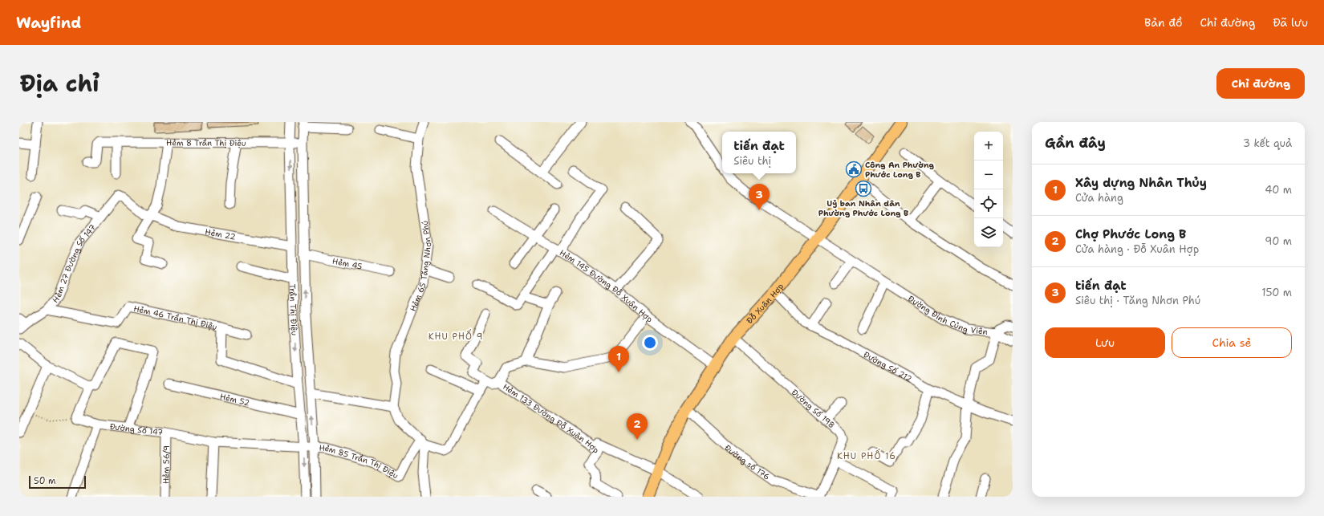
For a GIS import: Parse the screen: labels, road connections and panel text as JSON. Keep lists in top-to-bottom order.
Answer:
{
  "streets": {
    "main road": ["Đỗ Xuân Hợp"],
    "street": [
      "Hẻm 8 Trần Thị Điệu",
      "Hẻm 22",
      "Hẻm 27 Đường Số 147",
      "Hẻm 45",
      "Hẻm 65 Tăng Nhơn Phú",
      "Hẻm 145 Đường Đỗ Xuân Hợp",
      "Trần Thị Điệu",
      "Đường Đinh Củng Viên",
      "Hẻm 46 Trần Thị Điệu",
      "Đường Số 212",
      "Hẻm 52",
      "Đường Số 198",
      "Hẻm 133 Đường Đỗ Xuân Hợp",
      "Đường Số 147",
      "Hẻm 85 Trần Thị Điệu",
      "Đường số 176",
      "Hẻm 56/9"
    ]
  },
  "crossings": [
    ["Hẻm 8 Trần Thị Điệu", "Hẻm 22"],
    ["Hẻm 8 Trần Thị Điệu", "Hẻm 27 Đường Số 147"],
    ["Hẻm 8 Trần Thị Điệu", "Trần Thị Điệu"],
    ["Hẻm 22", "Hẻm 27 Đường Số 147"],
    ["Hẻm 22", "Trần Thị Điệu"],
    ["Hẻm 27 Đường Số 147", "Hẻm 46 Trần Thị Điệu"],
    ["Hẻm 45", "Trần Thị Điệu"],
    ["Hẻm 145 Đường Đỗ Xuân Hợp", "Đỗ Xuân Hợp"],
    ["Đỗ Xuân Hợp", "Đường Đinh Củng Viên"],
    ["Đỗ Xuân Hợp", "Đường Số 212"],
    ["Đỗ Xuân Hợp", "Đường Số 198"],
    ["Đỗ Xuân Hợp", "Đường số 176"],
    ["Trần Thị Điệu", "Hẻm 46 Trần Thị Điệu"],
    ["Trần Thị Điệu", "Hẻm 52"],
    ["Trần Thị Điệu", "Đường Số 147"],
    ["Trần Thị Điệu", "Hẻm 85 Trần Thị Điệu"],
    ["Đường Đinh Củng Viên", "Đường Số 212"],
    ["Đường Số 198", "Đường số 176"],
    ["Đường Số 147", "Hẻm 85 Trần Thị Điệu"],
    ["Đường Số 147", "Hẻm 56/9"]
  ],
  "districts": ["KHU PHỐ 9", "KHU PHỐ 16"],
  "places": {
    "public building": ["Công An Phường Phước Long B"],
    "bus stop": ["Uỷ ban Nhân dân Phường Phước Long B"]
  },
  "scale_bar": "50 m",
  "page": {
    "header": "Wayfind",
    "nav": ["Bản đồ", "Chỉ đường", "Đã lưu"],
    "title": "Địa chỉ",
    "buttons": [
      "Chỉ đường",
      ["Lưu", "Chia sẻ"]
    ],
    "heading": ["Gần đây", "3 kết quả"],
    "map_buttons": ["+", "−"],
    "popup": ["tiến đạt", "Siêu thị"],
    "list": [
      {
        "mark": "1",
        "name": "Xây dựng Nhân Thủy",
        "note": "Cửa hàng",
        "value": "40 m"
      },
      {
        "mark": "2",
        "name": "Chợ Phước Long B",
        "note": "Cửa hàng · Đỗ Xuân Hợp",
        "value": "90 m"
      },
      {
        "mark": "3",
        "name": "tiến đạt",
        "note": "Siêu thị · Tăng Nhơn Phú",
        "value": "150 m"
      }
    ],
    "pins": ["3", "1", "2"],
    "scale": "50 m"
  }
}
